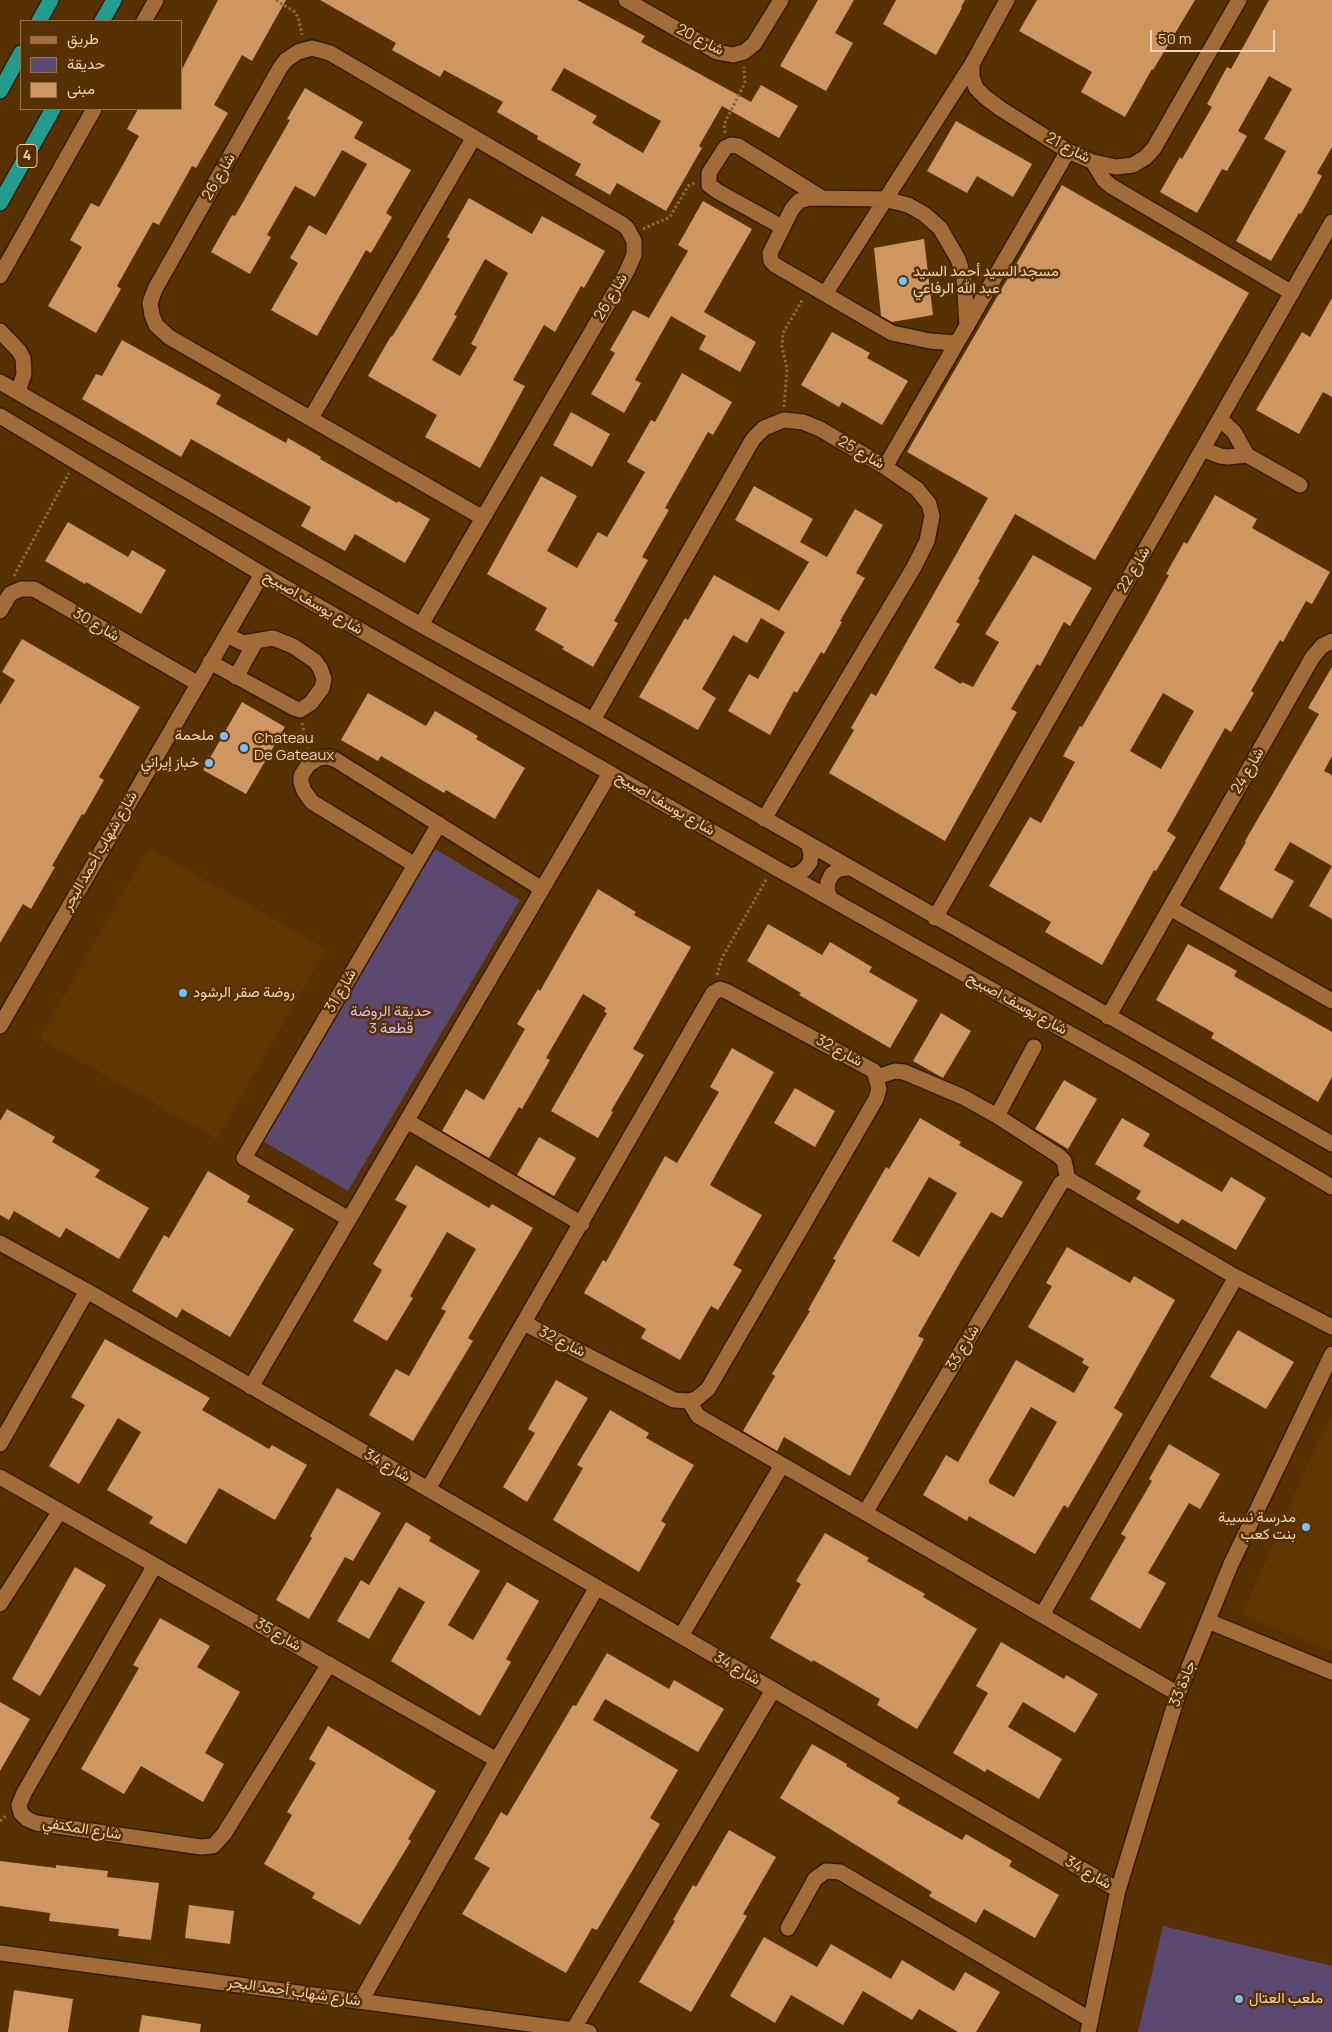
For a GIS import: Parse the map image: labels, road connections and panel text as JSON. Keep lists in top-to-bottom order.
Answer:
{
  "streets": {
    "highway": ["4"],
    "street": [
      "شارع 20",
      "شارع 21",
      "شارع 26",
      "شارع 25",
      "شارع 22",
      "شارع يوسف اصبيح",
      "شارع 30",
      "شارع 24",
      "شارع شهاب أحمد البحر",
      "شارع 31",
      "شارع 32",
      "شارع 33",
      "شارع 34",
      "شارع 35",
      "جادة 33",
      "شارع المكتفي"
    ]
  },
  "crossings": [
    ["شارع يوسف اصبيح", "شارع شهاب أحمد البحر"],
    ["شارع 30", "شارع شهاب أحمد البحر"],
    ["شارع شهاب أحمد البحر", "شارع 34"],
    ["شارع 32", "شارع 34"],
    ["شارع 34", "جادة 33"],
    ["شارع 35", "شارع المكتفي"]
  ],
  "parks": ["حديقة الروضة قطعة 3"],
  "places": [
    "مسجد السيد أحمد السيد عبد الله الرفاعي",
    "ملحمة",
    "Chateau De Gateaux",
    "خباز إيراني",
    "روضة صقر الرشود",
    "مدرسة نسيبة بنت كعب",
    "ملعب العتال"
  ],
  "legend": ["طريق", "حديقة", "مبنى"],
  "scale_bar": "50 m"
}
